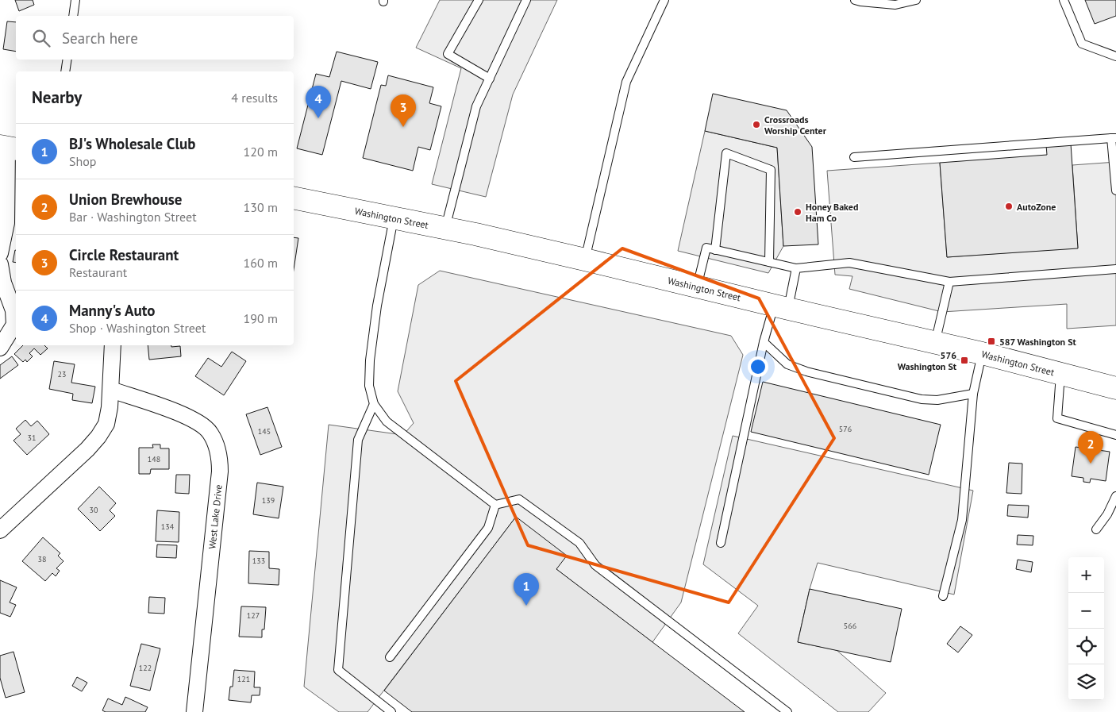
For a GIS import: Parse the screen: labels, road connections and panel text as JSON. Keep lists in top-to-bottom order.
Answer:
{
  "streets": {
    "main road": ["Washington Street"],
    "street": ["West Lake Drive"]
  },
  "places": {
    "other": ["Crossroads Worship Center", "AutoZone", "Honey Baked Ham Co"],
    "transit": ["587 Washington St", "576 Washington St"]
  },
  "house_numbers": [
    "23",
    "576",
    "145",
    "31",
    "148",
    "139",
    "30",
    "134",
    "38",
    "133",
    "127",
    "566",
    "122",
    "121"
  ],
  "page": {
    "search": "Search here",
    "heading": ["Nearby", "4 results"],
    "pins": [
      "4",
      "3",
      "2",
      "1"
    ],
    "list": [
      {
        "mark": "1",
        "name": "BJ's Wholesale Club",
        "note": "Shop",
        "value": "120 m"
      },
      {
        "mark": "2",
        "name": "Union Brewhouse",
        "note": "Bar · Washington Street",
        "value": "130 m"
      },
      {
        "mark": "3",
        "name": "Circle Restaurant",
        "note": "Restaurant",
        "value": "160 m"
      },
      {
        "mark": "4",
        "name": "Manny's Auto",
        "note": "Shop · Washington Street",
        "value": "190 m"
      }
    ],
    "map_buttons": ["+", "−"]
  }
}
